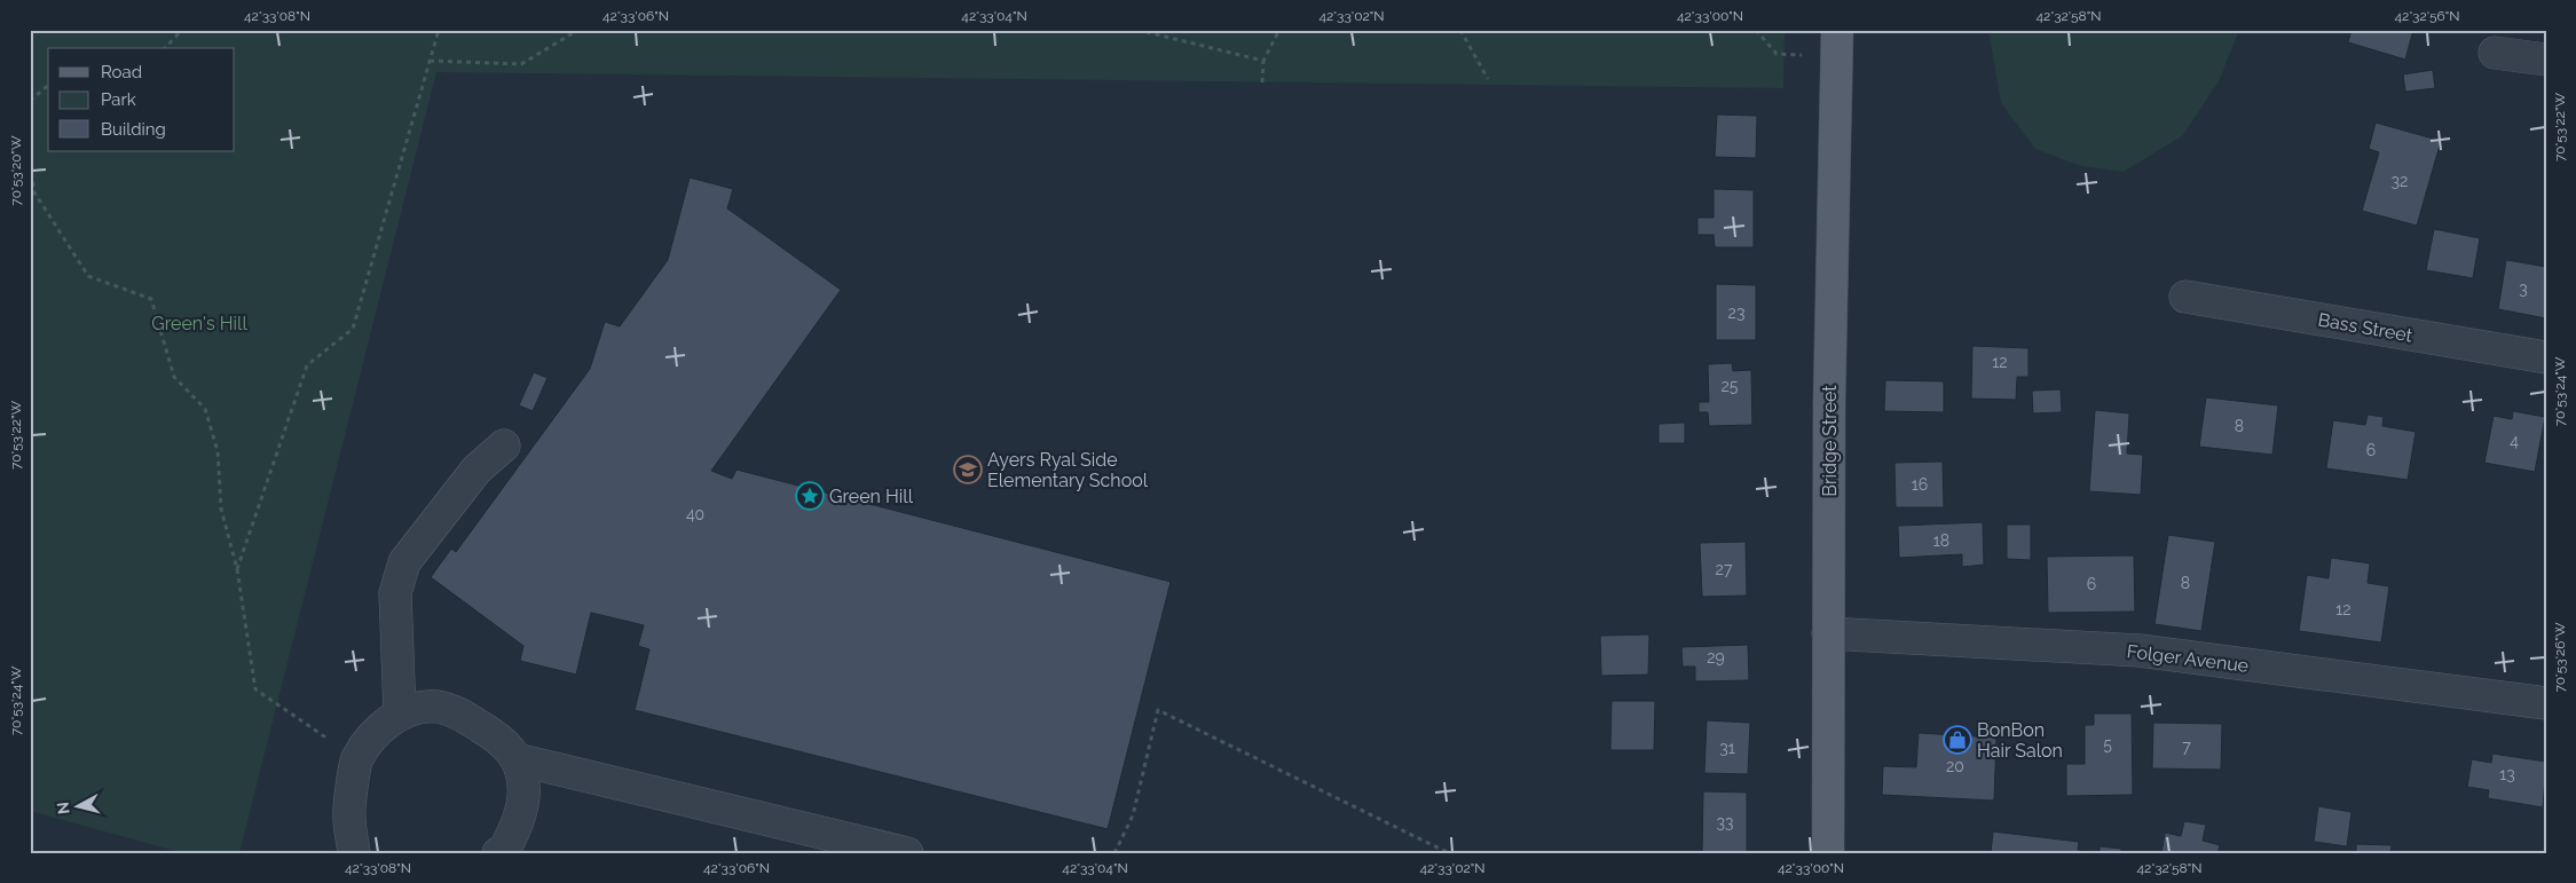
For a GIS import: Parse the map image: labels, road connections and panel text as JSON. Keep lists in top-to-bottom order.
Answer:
{
  "streets": {
    "main road": ["Bridge Street"],
    "street": ["Bass Street", "Folger Avenue"]
  },
  "crossings": [
    ["Bridge Street", "Folger Avenue"]
  ],
  "parks": ["Green's Hill"],
  "places": {
    "school or university": ["Ayers Ryal Side Elementary School"],
    "place": ["Green Hill"],
    "shop": ["BonBon Hair Salon"]
  },
  "house_numbers": [
    "32",
    "3",
    "23",
    "12",
    "25",
    "8",
    "4",
    "6",
    "16",
    "40",
    "18",
    "27",
    "8",
    "6",
    "12",
    "29",
    "5",
    "7",
    "31",
    "20",
    "13",
    "33"
  ],
  "legend": ["Road", "Park", "Building"],
  "north": "left",
  "coordinates": [
    "42°33'08\"N",
    "42°33'06\"N",
    "42°33'04\"N",
    "42°33'02\"N",
    "42°33'00\"N",
    "42°32'58\"N",
    "42°32'56\"N",
    "70°53'22\"W",
    "70°53'20\"W",
    "70°53'24\"W",
    "70°53'26\"W"
  ]
}
